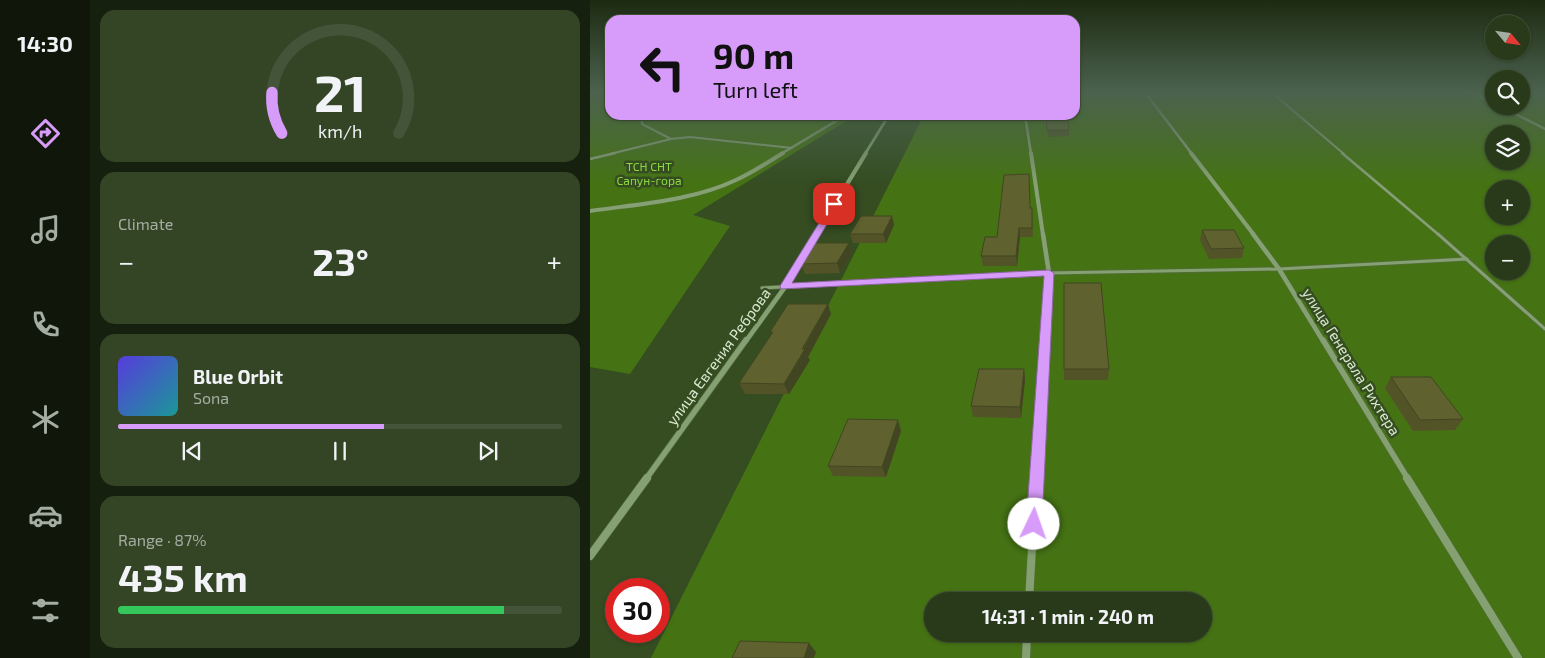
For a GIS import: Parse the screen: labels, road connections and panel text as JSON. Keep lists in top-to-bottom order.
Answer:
{
  "streets": {
    "street": ["улица Евгения Реброва", "улица Генерала Рихтера"]
  },
  "parks": ["ТСН СНТ Сапун-гора"],
  "north": "bottom right",
  "page": {
    "tabs": "14:30",
    "map_buttons": ["+", "−"],
    "turn": ["90 m", "Turn left"],
    "tile": [
      "Climate",
      ["Range · 87%", "435 km"]
    ],
    "heat": ["−", "23°", "+"],
    "song": ["Blue Orbit", "Sona"],
    "limit": "30",
    "trip": "14:31 · 1 min · 240 m",
    "gauge": ["21", "km/h"]
  }
}
